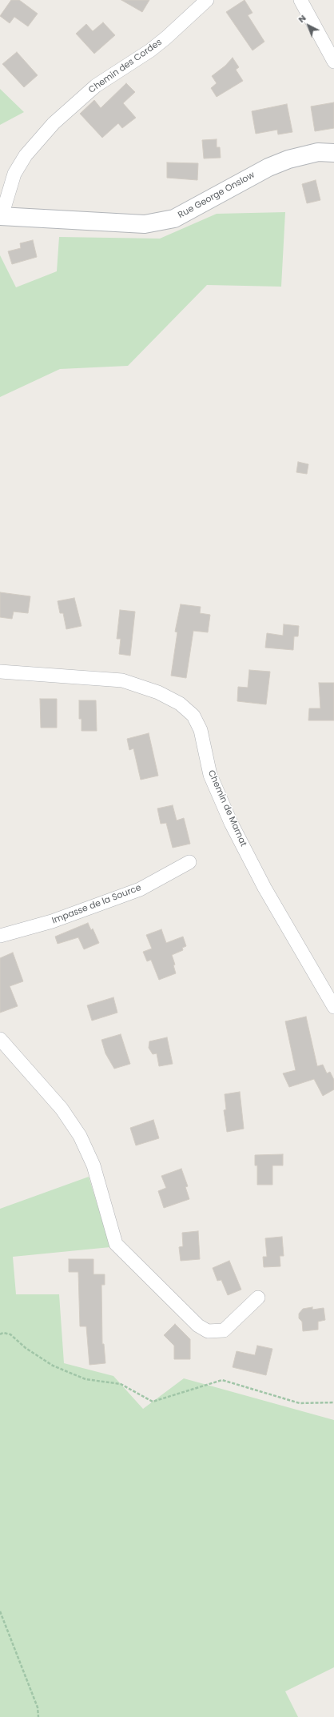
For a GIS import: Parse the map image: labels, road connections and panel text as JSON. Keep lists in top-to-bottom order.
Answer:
{
  "streets": {
    "street": [
      "Chemin des Cordes",
      "Rue George Onslow",
      "Chemin de Marnat",
      "Impasse de la Source"
    ]
  },
  "crossings": [
    ["Chemin des Cordes", "Rue George Onslow"]
  ],
  "north": "top left"
}
